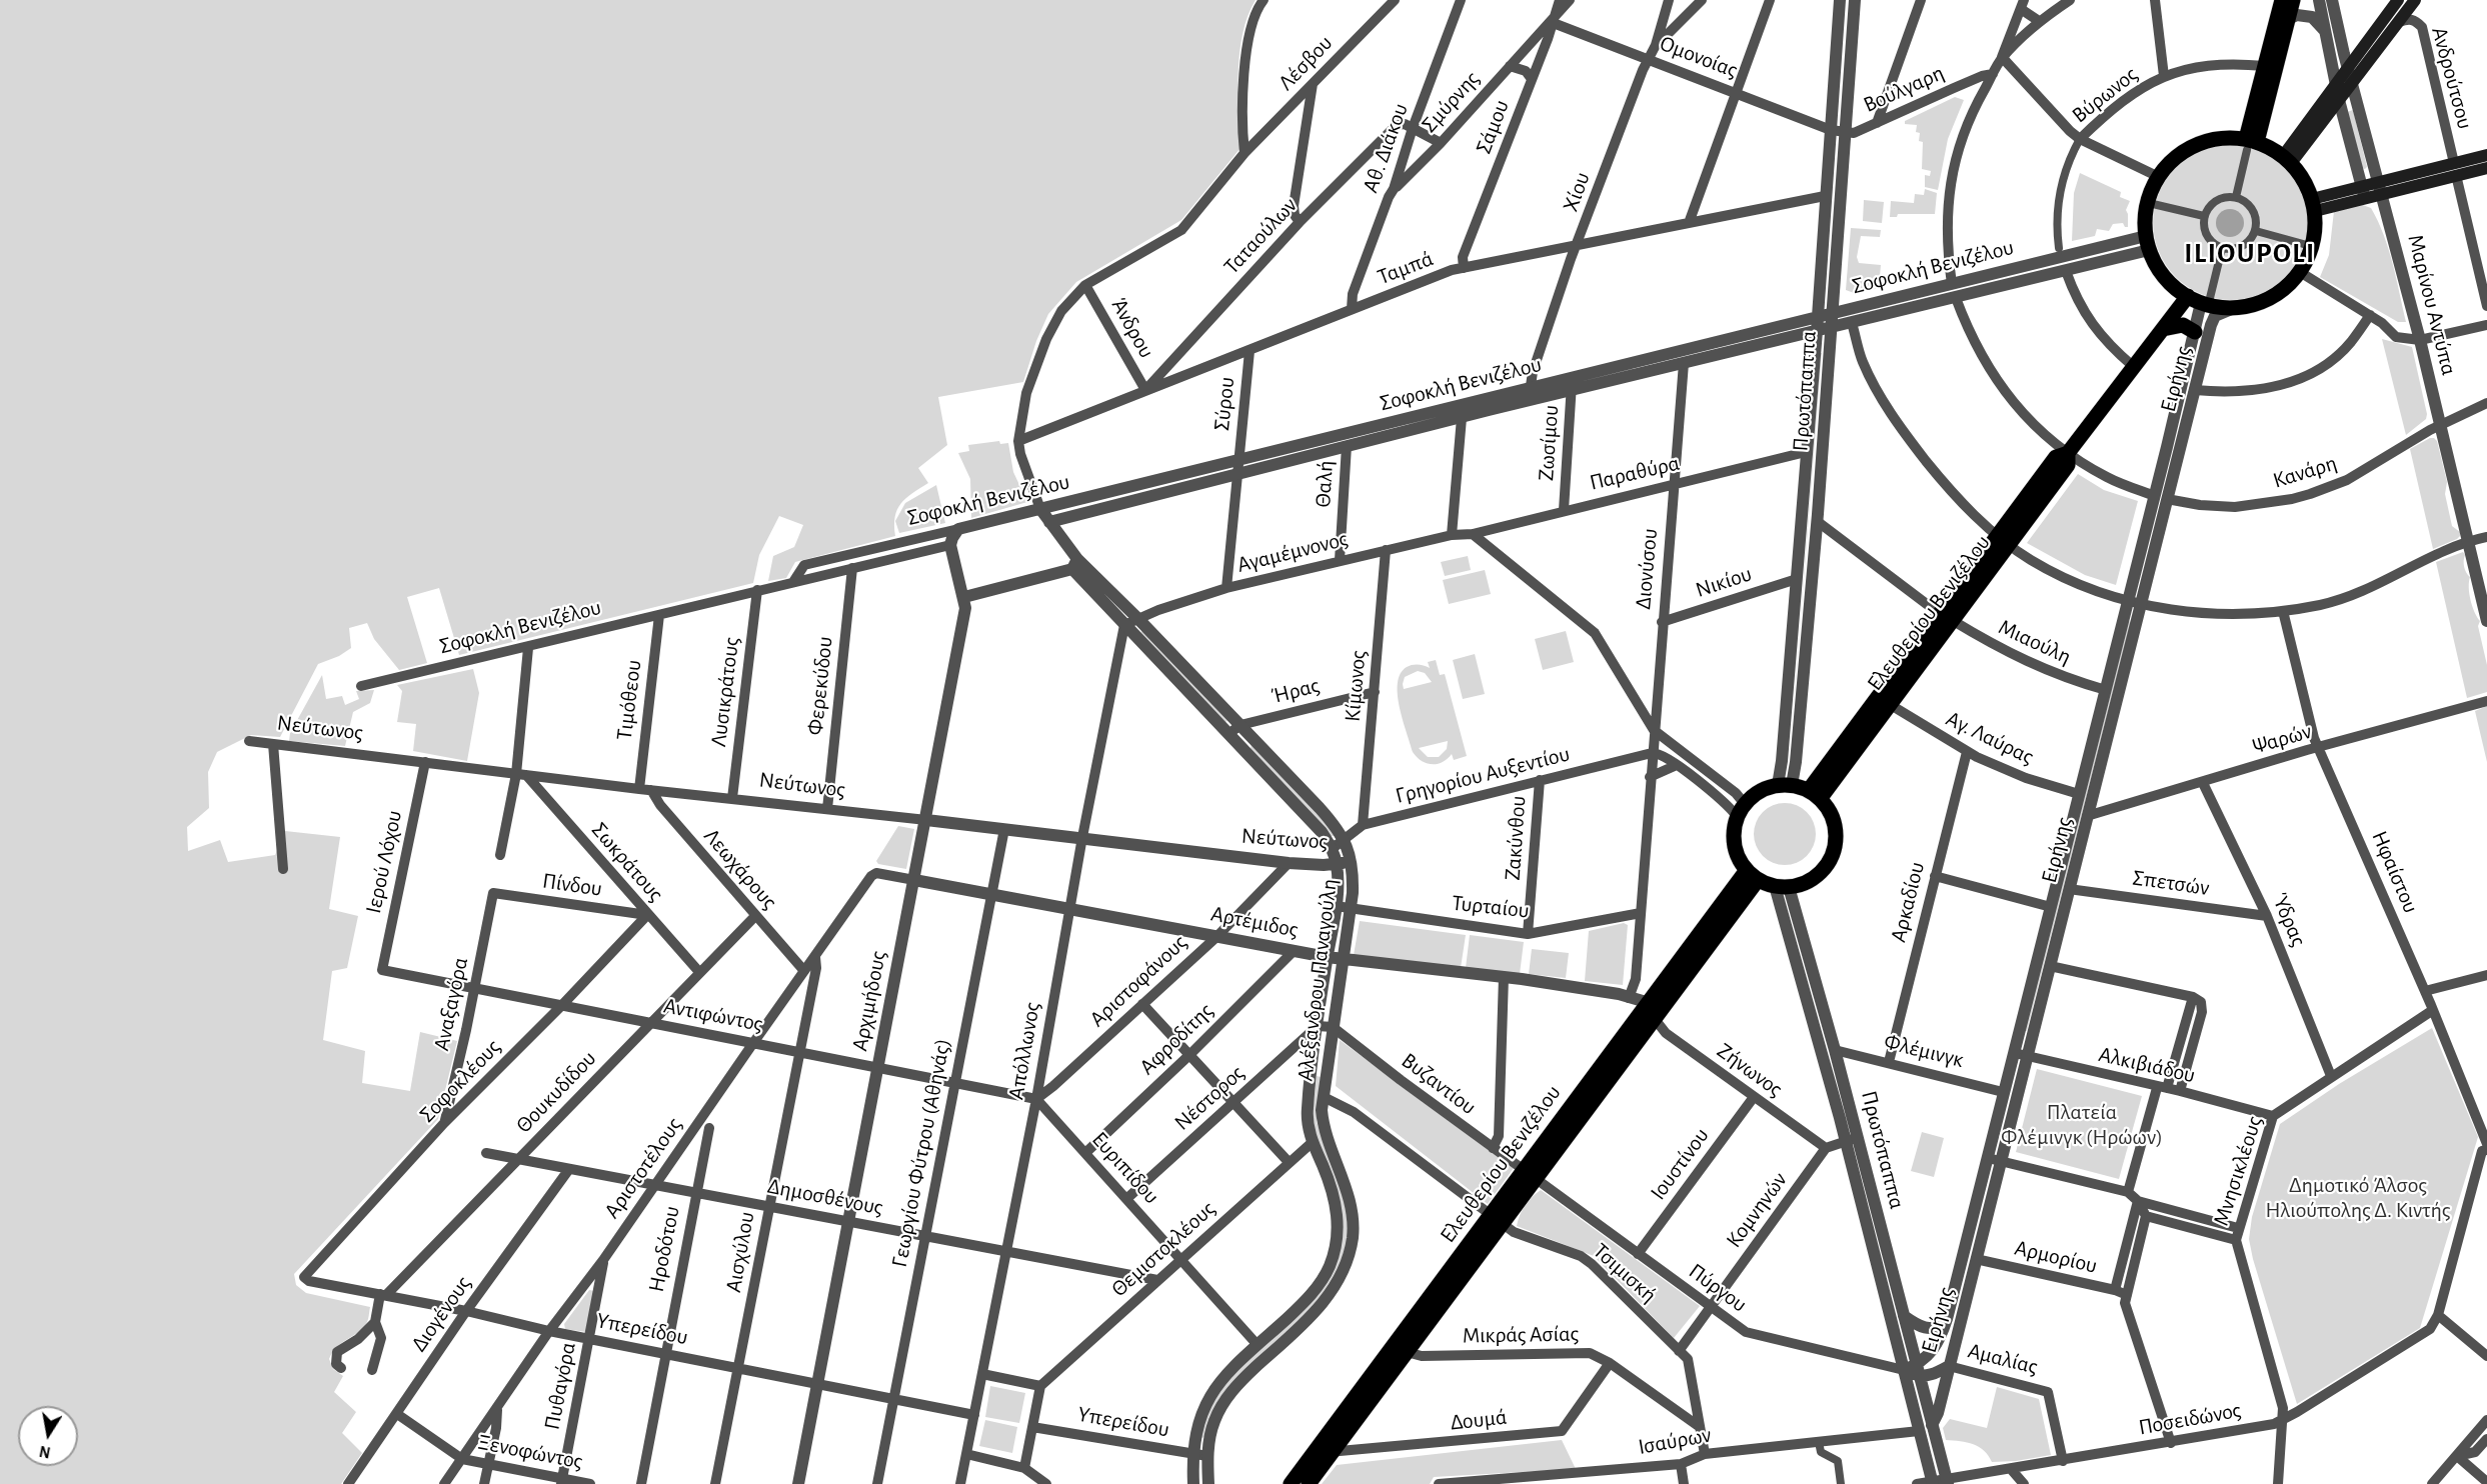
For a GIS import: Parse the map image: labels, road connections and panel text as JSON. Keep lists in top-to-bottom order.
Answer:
{
  "streets": {
    "main road": ["Ελευθερίου Βενιζέλου"],
    "street": [
      "Ομονοίας",
      "Λέσβου",
      "Ανδρούτσου",
      "Βούλγαρη",
      "Βύρωνος",
      "Σμύρνης",
      "Σάμου",
      "Αθ. Διάκου",
      "Χίου",
      "Ταταούλων",
      "Σοφοκλή Βενιζέλου",
      "Ταμπά",
      "Μαρίνου Αντύπα",
      "Άνδρου",
      "Ειρήνης",
      "Πρωτόπαππα",
      "Σύρου",
      "Ζωσίμου",
      "Κανάρη",
      "Παραθύρα",
      "Θαλή",
      "Αγαμέμνονος",
      "Διονύσου",
      "Νικίου",
      "Μιαούλη",
      "Φερεκύδου",
      "Κίμωνος",
      "Ήρας",
      "Λυσικράτους",
      "Τιμόθεου",
      "Νεύτωνος",
      "Αγ. Λαύρας",
      "Ψαρών",
      "Γρηγορίου Αυξεντίου",
      "Ζακύνθου",
      "Ιερού Λόχου",
      "Σωκράτους",
      "Λεωχάρους",
      "Ηφαίστου",
      "Σπετσών",
      "Πίνδου",
      "Αρκαδίου",
      "Τυρταίου",
      "Ύδρας",
      "Αρτέμιδος",
      "Αλέξανδρου Παναγούλη",
      "Αριστοφάνους",
      "Αρχιμήδους",
      "Αναξαγόρα",
      "Αντιφώντος",
      "Αφροδίτης",
      "Απόλλωνος",
      "Φλέμινγκ",
      "Αλκιβιάδου",
      "Ζήνωνος",
      "Σοφοκλέους",
      "Βυζαντίου",
      "Θουκυδίδου",
      "Νέστορος",
      "Γεωργίου Φύτρου (Αθηνάς)",
      "Ιουστίνου",
      "Αριστοτέλους",
      "Ευριπίδου",
      "Μνησικλέους",
      "Δημοσθένους",
      "Κομνηνών",
      "Ηροδότου",
      "Θεμιστοκλέους",
      "Αισχύλου",
      "Αρμορίου",
      "Τσιμισκή",
      "Πύργου",
      "Διογένους",
      "Υπερείδου",
      "Μικράς Ασίας",
      "Αμαλίας",
      "Πυθαγόρα",
      "Ποσειδώνος",
      "Δουμά",
      "Ισαύρων",
      "Ξενοφώντος"
    ]
  },
  "crossings": [
    ["Ομονοίας", "Βούλγαρη"],
    ["Ομονοίας", "Σμύρνης"],
    ["Ομονοίας", "Σάμου"],
    ["Ομονοίας", "Χίου"],
    ["Ομονοίας", "Πρωτόπαππα"],
    ["Λέσβου", "Ταμπά"],
    ["Λέσβου", "Άνδρου"],
    ["Βούλγαρη", "Πρωτόπαππα"],
    ["Σμύρνης", "Σάμου"],
    ["Σμύρνης", "Αθ. Διάκου"],
    ["Σάμου", "Ταμπά"],
    ["Αθ. Διάκου", "Ταταούλων"],
    ["Αθ. Διάκου", "Ταμπά"],
    ["Χίου", "Σοφοκλή Βενιζέλου"],
    ["Χίου", "Ταμπά"],
    ["Ταταούλων", "Ταμπά"],
    ["Ταταούλων", "Άνδρου"],
    ["Σοφοκλή Βενιζέλου", "Πρωτόπαππα"],
    ["Σοφοκλή Βενιζέλου", "Σύρου"],
    ["Σοφοκλή Βενιζέλου", "Ζωσίμου"],
    ["Σοφοκλή Βενιζέλου", "Κανάρη"],
    ["Σοφοκλή Βενιζέλου", "Θαλή"],
    ["Σοφοκλή Βενιζέλου", "Διονύσου"],
    ["Σοφοκλή Βενιζέλου", "Φερεκύδου"],
    ["Σοφοκλή Βενιζέλου", "Λυσικράτους"],
    ["Σοφοκλή Βενιζέλου", "Τιμόθεου"],
    ["Σοφοκλή Βενιζέλου", "Αλέξανδρου Παναγούλη"],
    ["Σοφοκλή Βενιζέλου", "Αρχιμήδους"],
    ["Ταμπά", "Άνδρου"],
    ["Ταμπά", "Πρωτόπαππα"],
    ["Ταμπά", "Σύρου"],
    ["Μαρίνου Αντύπα", "Κανάρη"],
    ["Ειρήνης", "Πρωτόπαππα"],
    ["Ειρήνης", "Κανάρη"],
    ["Ειρήνης", "Ελευθερίου Βενιζέλου"],
    ["Ειρήνης", "Μιαούλη"],
    ["Ειρήνης", "Αγ. Λαύρας"],
    ["Ειρήνης", "Ψαρών"],
    ["Ειρήνης", "Σπετσών"],
    ["Ειρήνης", "Φλέμινγκ"],
    ["Ειρήνης", "Αλκιβιάδου"],
    ["Ειρήνης", "Αρμορίου"],
    ["Ειρήνης", "Πύργου"],
    ["Ειρήνης", "Αμαλίας"],
    ["Πρωτόπαππα", "Παραθύρα"],
    ["Πρωτόπαππα", "Νικίου"],
    ["Πρωτόπαππα", "Ελευθερίου Βενιζέλου"],
    ["Πρωτόπαππα", "Μιαούλη"],
    ["Πρωτόπαππα", "Φλέμινγκ"],
    ["Πρωτόπαππα", "Πύργου"],
    ["Πρωτόπαππα", "Ποσειδώνος"],
    ["Πρωτόπαππα", "Ισαύρων"],
    ["Σύρου", "Αγαμέμνονος"],
    ["Ζωσίμου", "Παραθύρα"],
    ["Κανάρη", "Ελευθερίου Βενιζέλου"],
    ["Παραθύρα", "Αγαμέμνονος"],
    ["Παραθύρα", "Διονύσου"],
    ["Θαλή", "Αγαμέμνονος"],
    ["Αγαμέμνονος", "Κίμωνος"],
    ["Αγαμέμνονος", "Αλέξανδρου Παναγούλη"],
    ["Αγαμέμνονος", "Απόλλωνος"],
    ["Διονύσου", "Νικίου"],
    ["Διονύσου", "Γρηγορίου Αυξεντίου"],
    ["Διονύσου", "Τυρταίου"],
    ["Διονύσου", "Αρτέμιδος"],
    ["Ελευθερίου Βενιζέλου", "Μιαούλη"],
    ["Ελευθερίου Βενιζέλου", "Αγ. Λαύρας"],
    ["Ελευθερίου Βενιζέλου", "Ζήνωνος"],
    ["Ελευθερίου Βενιζέλου", "Βυζαντίου"],
    ["Ελευθερίου Βενιζέλου", "Τσιμισκή"],
    ["Ελευθερίου Βενιζέλου", "Πύργου"],
    ["Ελευθερίου Βενιζέλου", "Μικράς Ασίας"],
    ["Ελευθερίου Βενιζέλου", "Δουμά"],
    ["Φερεκύδου", "Νεύτωνος"],
    ["Κίμωνος", "Ήρας"],
    ["Κίμωνος", "Γρηγορίου Αυξεντίου"],
    ["Ήρας", "Αλέξανδρου Παναγούλη"],
    ["Λυσικράτους", "Νεύτωνος"],
    ["Τιμόθεου", "Νεύτωνος"],
    ["Νεύτωνος", "Ιερού Λόχου"],
    ["Νεύτωνος", "Σωκράτους"],
    ["Νεύτωνος", "Λεωχάρους"],
    ["Νεύτωνος", "Αλέξανδρου Παναγούλη"],
    ["Νεύτωνος", "Αριστοφάνους"],
    ["Νεύτωνος", "Αρχιμήδους"],
    ["Νεύτωνος", "Απόλλωνος"],
    ["Νεύτωνος", "Γεωργίου Φύτρου (Αθηνάς)"],
    ["Αγ. Λαύρας", "Αρκαδίου"],
    ["Ψαρών", "Ηφαίστου"],
    ["Ψαρών", "Ύδρας"],
    ["Γρηγορίου Αυξεντίου", "Ζακύνθου"],
    ["Γρηγορίου Αυξεντίου", "Αλέξανδρου Παναγούλη"],
    ["Ζακύνθου", "Τυρταίου"],
    ["Ιερού Λόχου", "Αντιφώντος"],
    ["Σωκράτους", "Πίνδου"],
    ["Σωκράτους", "Σοφοκλέους"],
    ["Σωκράτους", "Θουκυδίδου"],
    ["Λεωχάρους", "Θουκυδίδου"],
    ["Λεωχάρους", "Αριστοτέλους"],
    ["Ηφαίστου", "Μνησικλέους"],
    ["Σπετσών", "Ύδρας"],
    ["Πίνδου", "Αναξαγόρα"],
    ["Πίνδου", "Σοφοκλέους"],
    ["Αρκαδίου", "Φλέμινγκ"],
    ["Τυρταίου", "Αλέξανδρου Παναγούλη"],
    ["Ύδρας", "Μνησικλέους"],
    ["Αρτέμιδος", "Αλέξανδρου Παναγούλη"],
    ["Αρτέμιδος", "Αριστοφάνους"],
    ["Αρτέμιδος", "Αρχιμήδους"],
    ["Αρτέμιδος", "Αφροδίτης"],
    ["Αρτέμιδος", "Απόλλωνος"],
    ["Αρτέμιδος", "Γεωργίου Φύτρου (Αθηνάς)"],
    ["Αρτέμιδος", "Αριστοτέλους"],
    ["Αλέξανδρου Παναγούλη", "Απόλλωνος"],
    ["Αλέξανδρου Παναγούλη", "Βυζαντίου"],
    ["Αλέξανδρου Παναγούλη", "Νέστορος"],
    ["Αλέξανδρου Παναγούλη", "Ευριπίδου"],
    ["Αλέξανδρου Παναγούλη", "Θεμιστοκλέους"],
    ["Αλέξανδρου Παναγούλη", "Υπερείδου"],
    ["Αριστοφάνους", "Αντιφώντος"],
    ["Αριστοφάνους", "Απόλλωνος"],
    ["Αριστοφάνους", "Ευριπίδου"],
    ["Αρχιμήδους", "Αντιφώντος"],
    ["Αρχιμήδους", "Δημοσθένους"],
    ["Αρχιμήδους", "Υπερείδου"],
    ["Αναξαγόρα", "Αντιφώντος"],
    ["Αναξαγόρα", "Σοφοκλέους"],
    ["Αντιφώντος", "Απόλλωνος"],
    ["Αντιφώντος", "Σοφοκλέους"],
    ["Αντιφώντος", "Θουκυδίδου"],
    ["Αντιφώντος", "Γεωργίου Φύτρου (Αθηνάς)"],
    ["Αντιφώντος", "Αριστοτέλους"],
    ["Αντιφώντος", "Ευριπίδου"],
    ["Αντιφώντος", "Αισχύλου"],
    ["Αφροδίτης", "Ευριπίδου"],
    ["Απόλλωνος", "Ευριπίδου"],
    ["Απόλλωνος", "Δημοσθένους"],
    ["Απόλλωνος", "Υπερείδου"],
    ["Αλκιβιάδου", "Μνησικλέους"],
    ["Ζήνωνος", "Ιουστίνου"],
    ["Ζήνωνος", "Κομνηνών"],
    ["Σοφοκλέους", "Υπερείδου"],
    ["Βυζαντίου", "Πύργου"],
    ["Θουκυδίδου", "Δημοσθένους"],
    ["Θουκυδίδου", "Υπερείδου"],
    ["Νέστορος", "Ευριπίδου"],
    ["Γεωργίου Φύτρου (Αθηνάς)", "Δημοσθένους"],
    ["Γεωργίου Φύτρου (Αθηνάς)", "Υπερείδου"],
    ["Ιουστίνου", "Πύργου"],
    ["Αριστοτέλους", "Δημοσθένους"],
    ["Αριστοτέλους", "Αισχύλου"],
    ["Αριστοτέλους", "Υπερείδου"],
    ["Αριστοτέλους", "Πυθαγόρα"],
    ["Αριστοτέλους", "Ξενοφώντος"],
    ["Ευριπίδου", "Θεμιστοκλέους"],
    ["Μνησικλέους", "Ποσειδώνος"],
    ["Δημοσθένους", "Ηροδότου"],
    ["Δημοσθένους", "Θεμιστοκλέους"],
    ["Δημοσθένους", "Αισχύλου"],
    ["Δημοσθένους", "Διογένους"],
    ["Κομνηνών", "Τσιμισκή"],
    ["Κομνηνών", "Πύργου"],
    ["Ηροδότου", "Υπερείδου"],
    ["Αισχύλου", "Υπερείδου"],
    ["Διογένους", "Υπερείδου"],
    ["Υπερείδου", "Πυθαγόρα"],
    ["Μικράς Ασίας", "Δουμά"],
    ["Αμαλίας", "Ποσειδώνος"],
    ["Πυθαγόρα", "Ξενοφώντος"]
  ],
  "districts": ["ILIOUPOLI"],
  "parks": ["Πλατεία Φλέμινγκ (Ηρώων)", "Δημοτικό Άλσος Ηλιούπολης Δ. Κιντής"],
  "north": "bottom"
}
